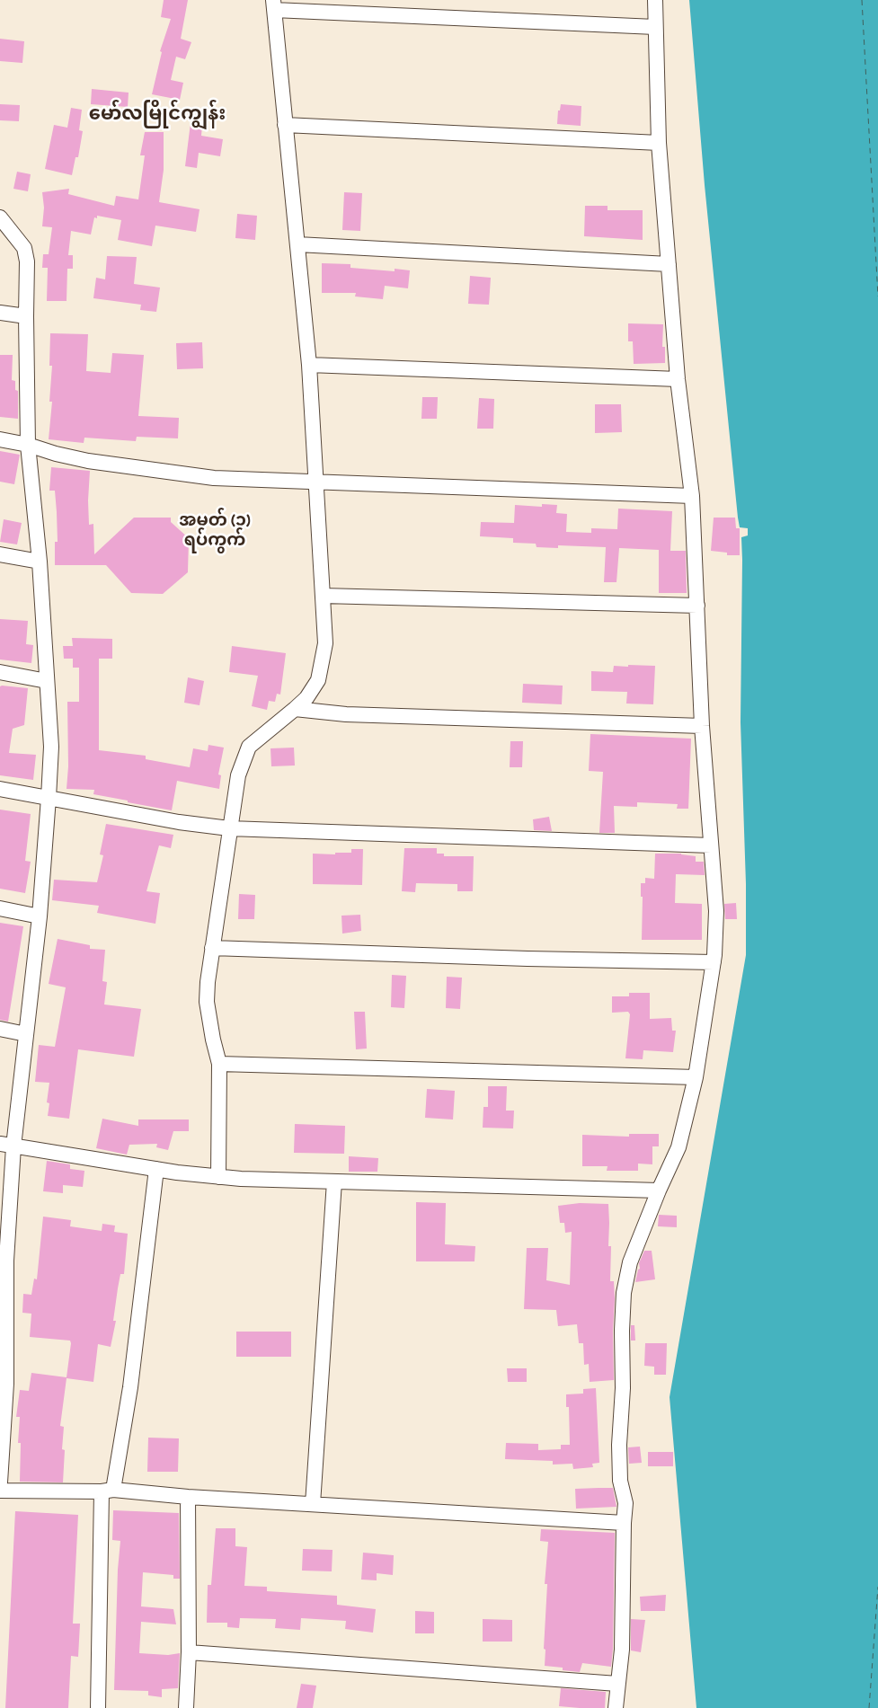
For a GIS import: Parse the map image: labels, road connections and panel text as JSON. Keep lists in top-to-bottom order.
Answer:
{
  "districts": ["မော်လမြိုင်ကျွန်း", "အမှတ် (၁) ရပ်ကွက်"]
}
